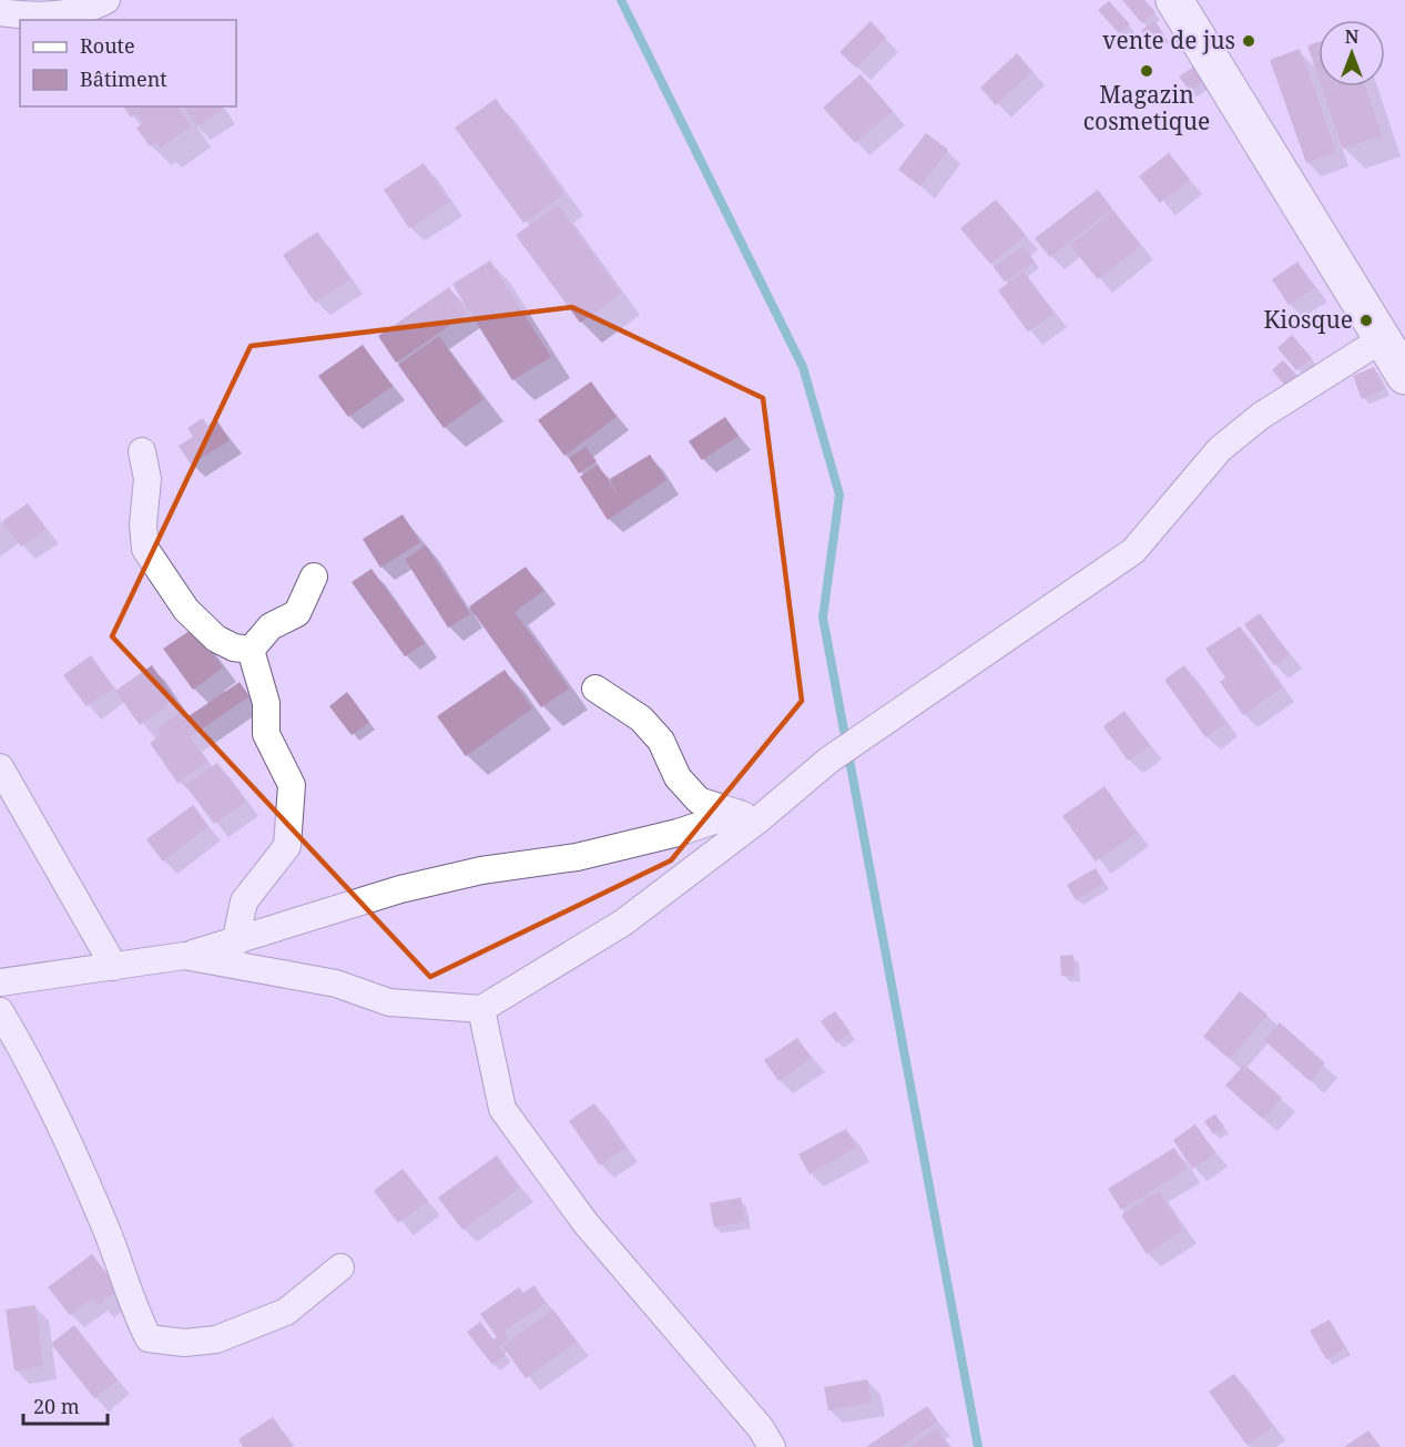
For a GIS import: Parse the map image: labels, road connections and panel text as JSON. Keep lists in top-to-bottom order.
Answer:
{
  "places": ["vente de jus", "Magazin cosmetique", "Kiosque"],
  "legend": ["Route", "Bâtiment"],
  "scale_bar": "20 m",
  "north": "top"
}
